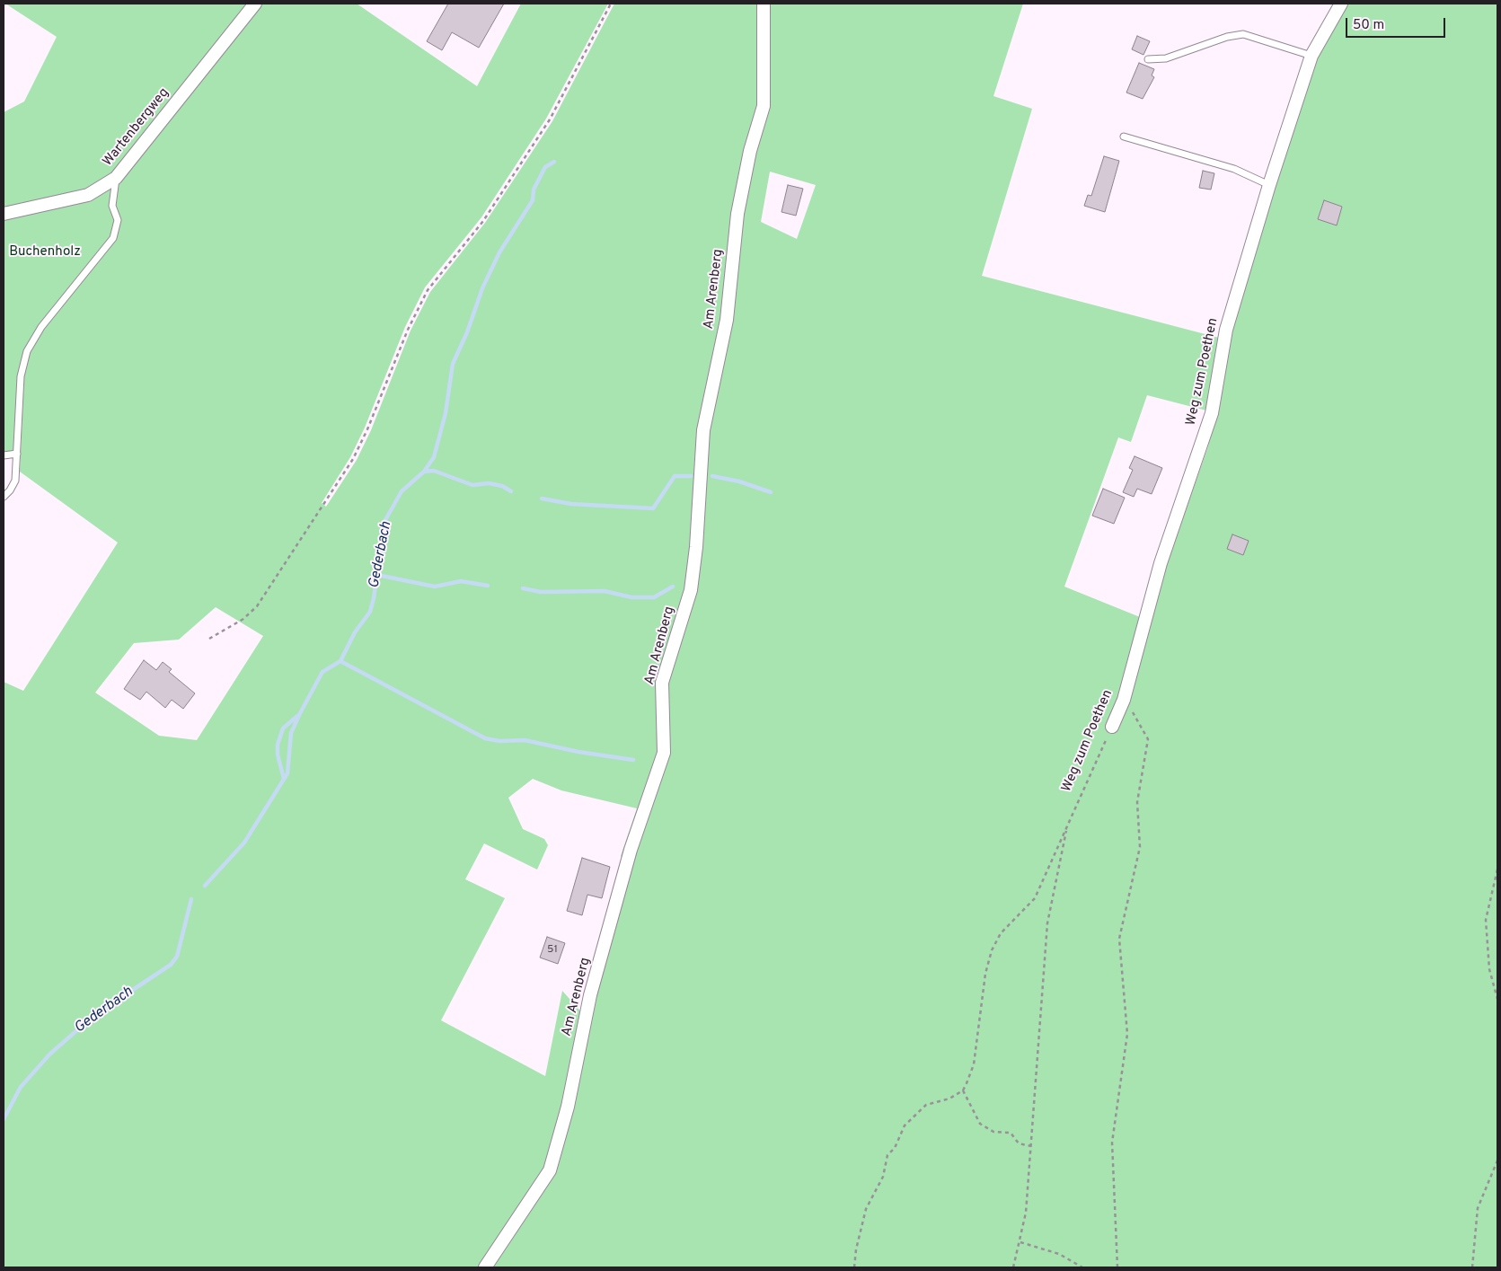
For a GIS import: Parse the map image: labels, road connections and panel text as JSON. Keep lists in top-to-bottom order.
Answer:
{
  "streets": {
    "street": ["Wartenbergweg", "Am Arenberg", "Weg zum Poethen"]
  },
  "water": ["Gederbach"],
  "parks": ["Buchenholz"],
  "house_numbers": ["51"],
  "scale_bar": "50 m"
}
